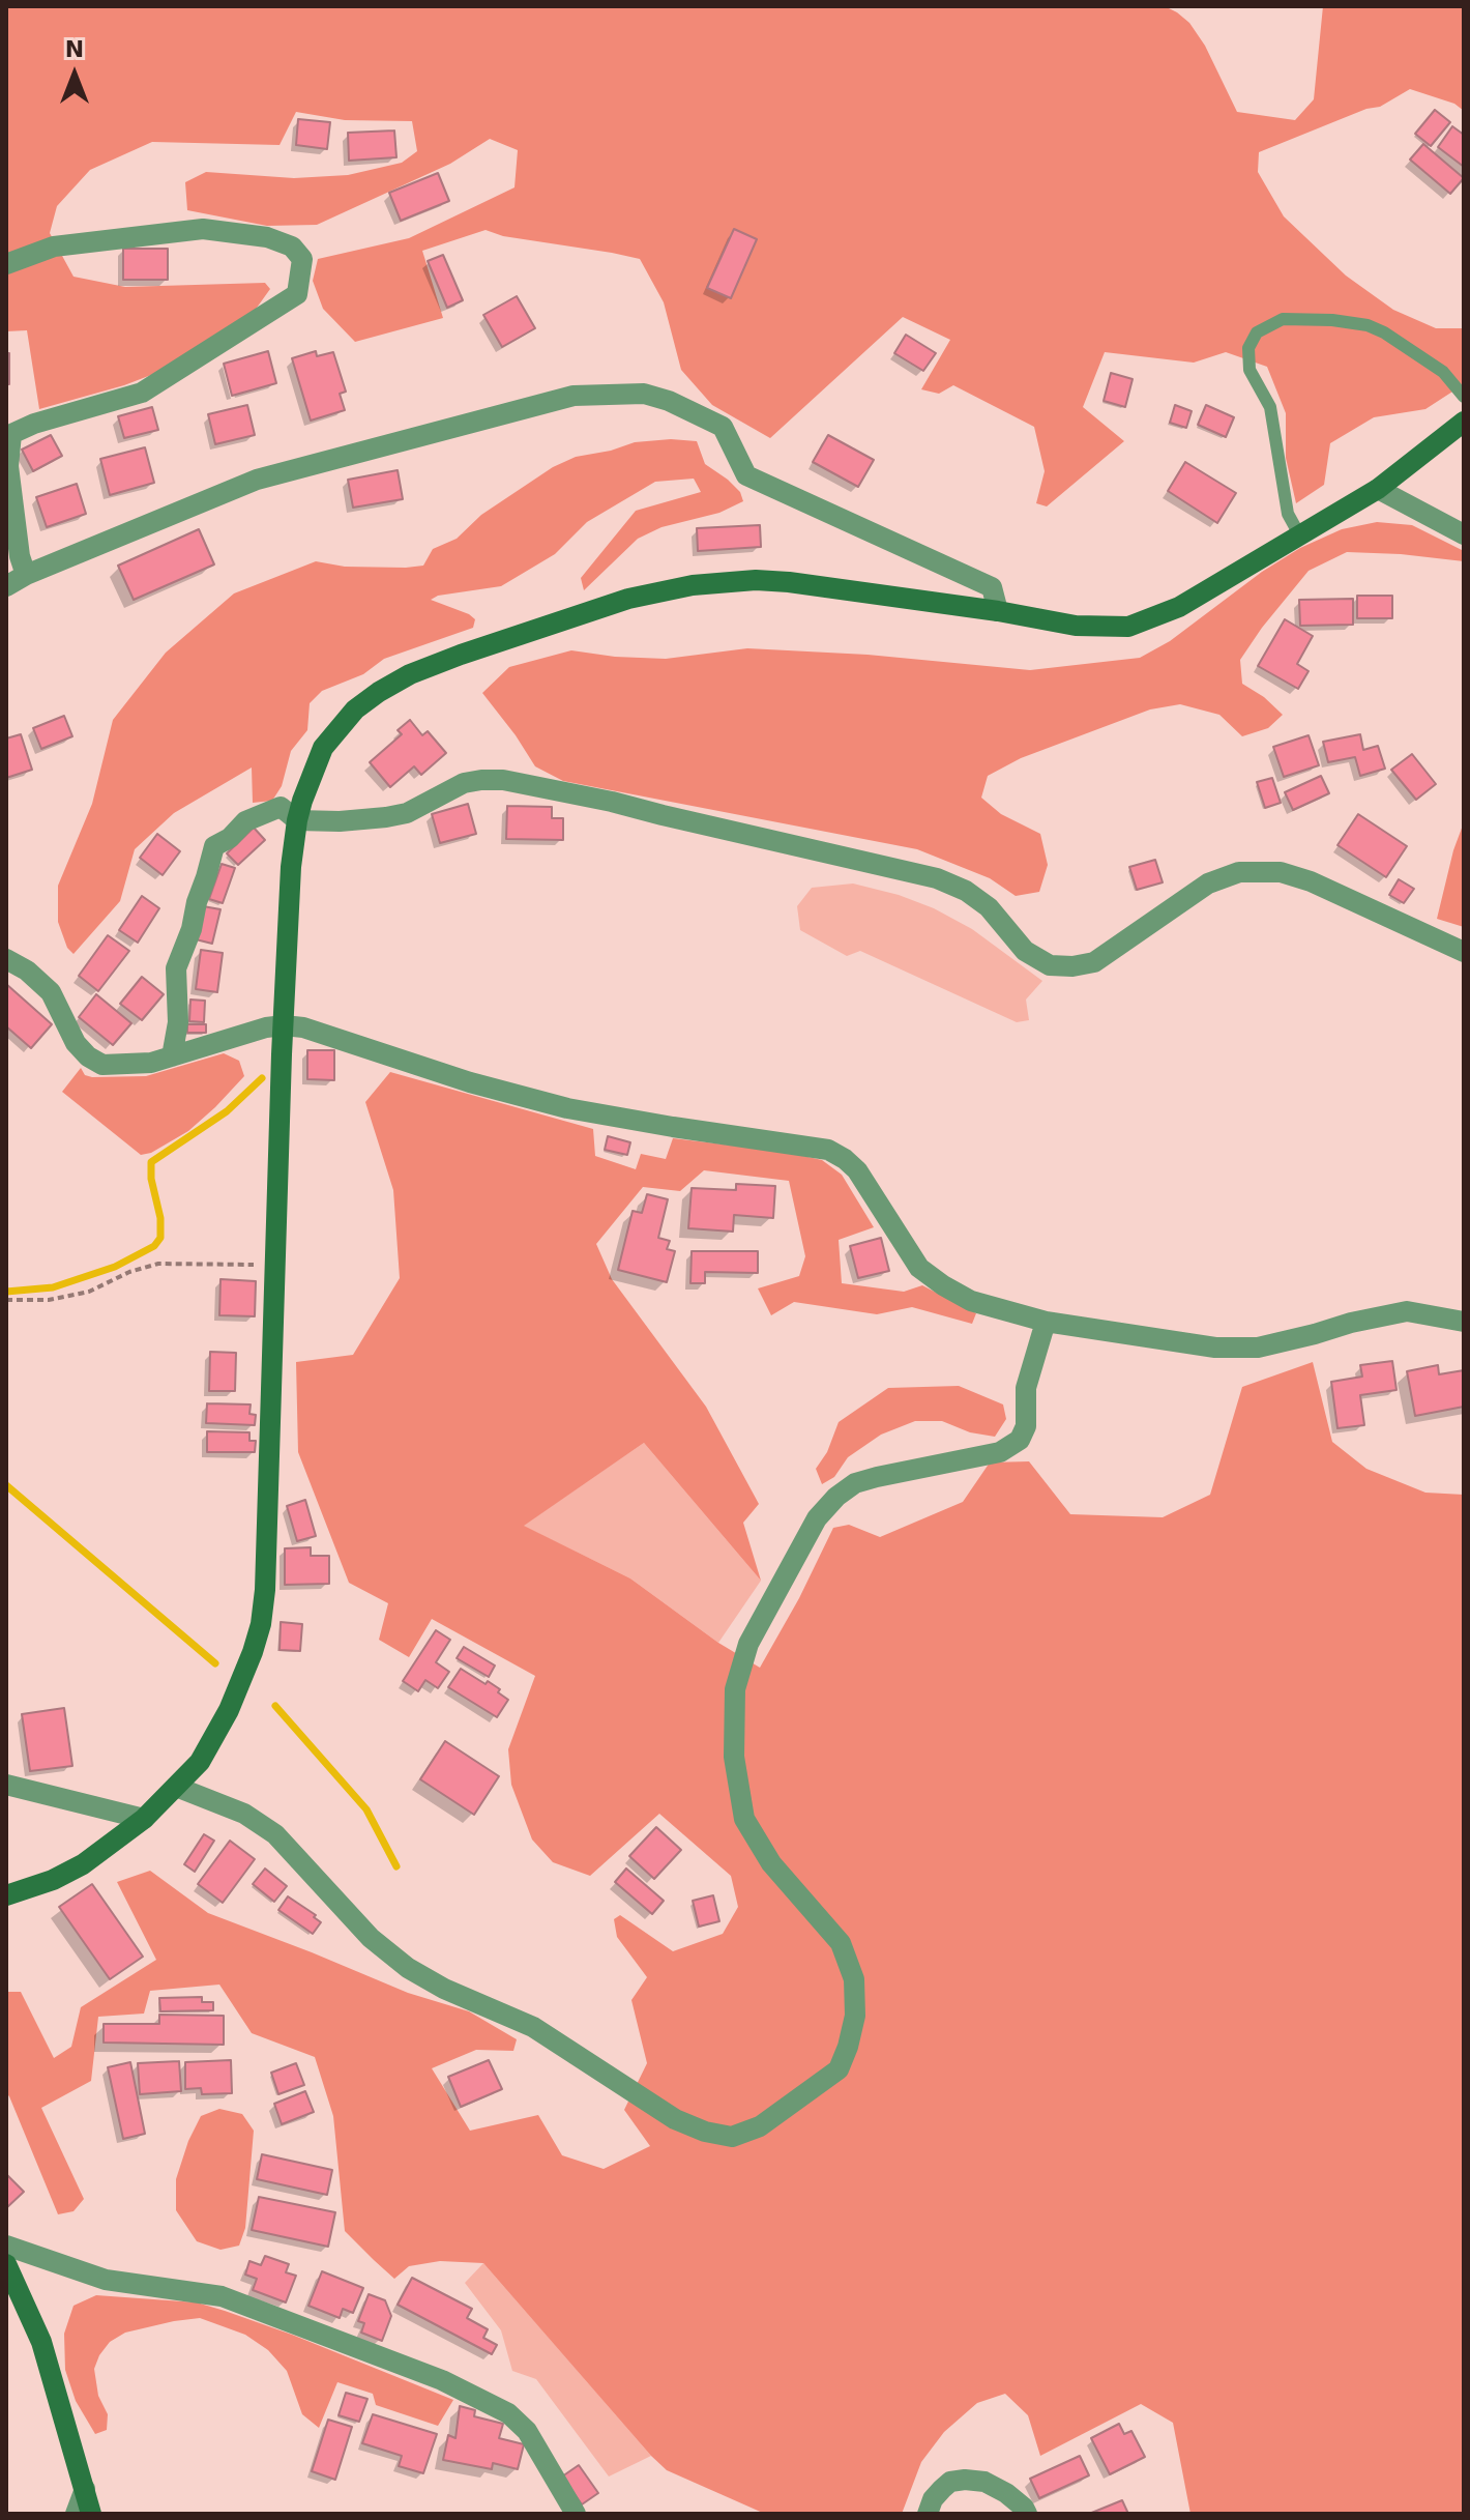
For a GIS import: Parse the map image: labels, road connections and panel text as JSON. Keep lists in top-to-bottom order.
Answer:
{
  "north": "top"
}
